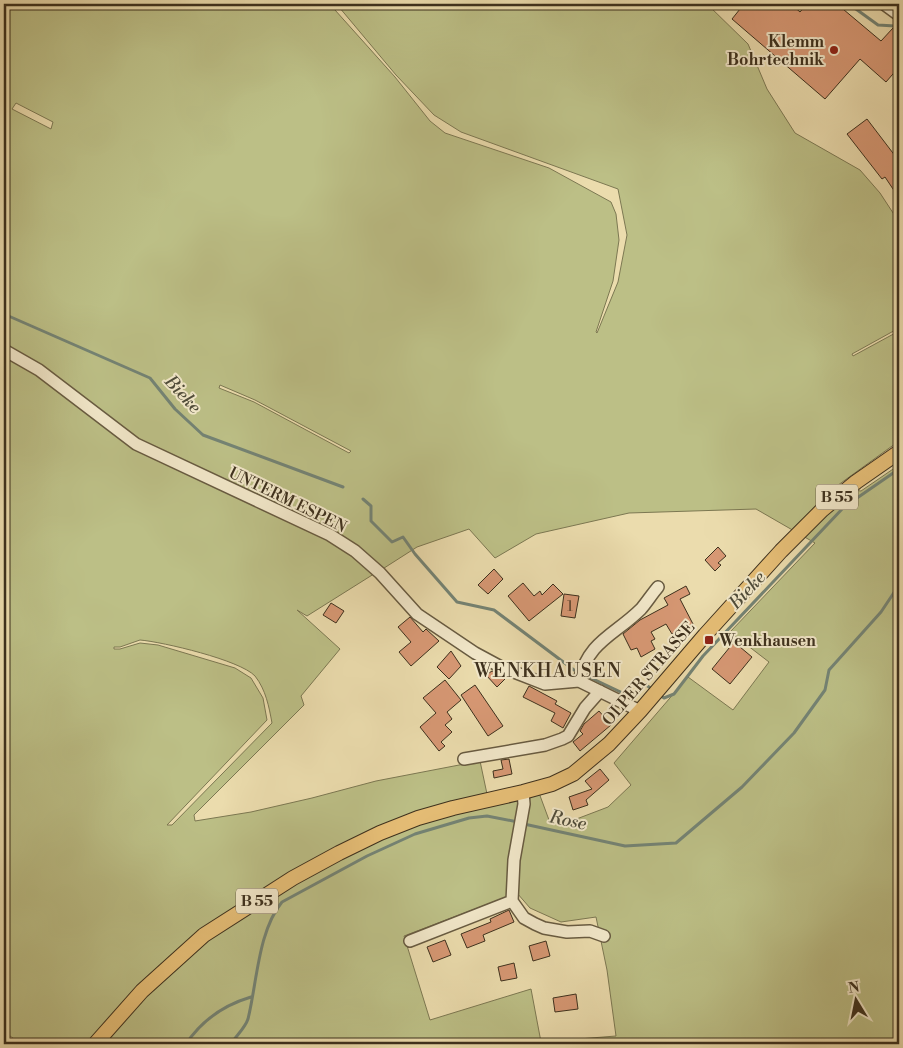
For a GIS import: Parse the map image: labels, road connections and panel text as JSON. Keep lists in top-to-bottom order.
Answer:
{
  "streets": {
    "main road": ["B 55", "OLPER STRASSE"],
    "street": ["UNTERM ESPEN"]
  },
  "crossings": [
    ["B 55", "OLPER STRASSE"]
  ],
  "districts": ["WENKHAUSEN"],
  "water": ["Bieke", "Rose"],
  "places": {
    "other": ["Klemm Bohrtechnik"],
    "transit": ["Wenkhausen"]
  },
  "house_numbers": ["1"],
  "north": "top"
}
